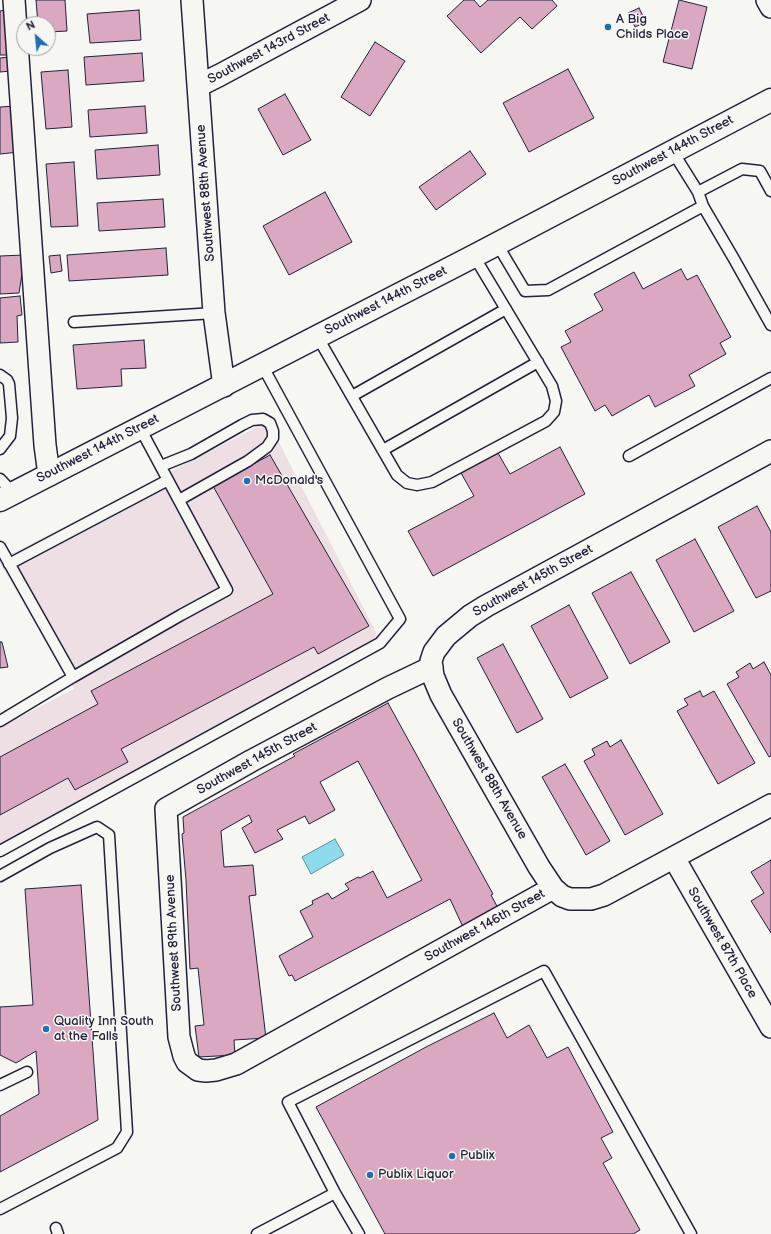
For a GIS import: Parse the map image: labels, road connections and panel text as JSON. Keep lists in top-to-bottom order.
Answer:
{
  "streets": {
    "street": [
      "Southwest 143rd Street",
      "Southwest 144th Street",
      "Southwest 88th Avenue",
      "Southwest 145th Street",
      "Southwest 146th Street",
      "Southwest 89th Avenue",
      "Southwest 87th Place"
    ]
  },
  "crossings": [
    ["Southwest 143rd Street", "Southwest 88th Avenue"],
    ["Southwest 144th Street", "Southwest 88th Avenue"],
    ["Southwest 88th Avenue", "Southwest 145th Street"],
    ["Southwest 88th Avenue", "Southwest 146th Street"],
    ["Southwest 145th Street", "Southwest 89th Avenue"],
    ["Southwest 146th Street", "Southwest 89th Avenue"],
    ["Southwest 146th Street", "Southwest 87th Place"]
  ],
  "places": [
    "A Big Childs Place",
    "McDonald's",
    "Quality Inn South at the Falls",
    "Publix",
    "Publix Liquor"
  ],
  "north": "top left"
}
